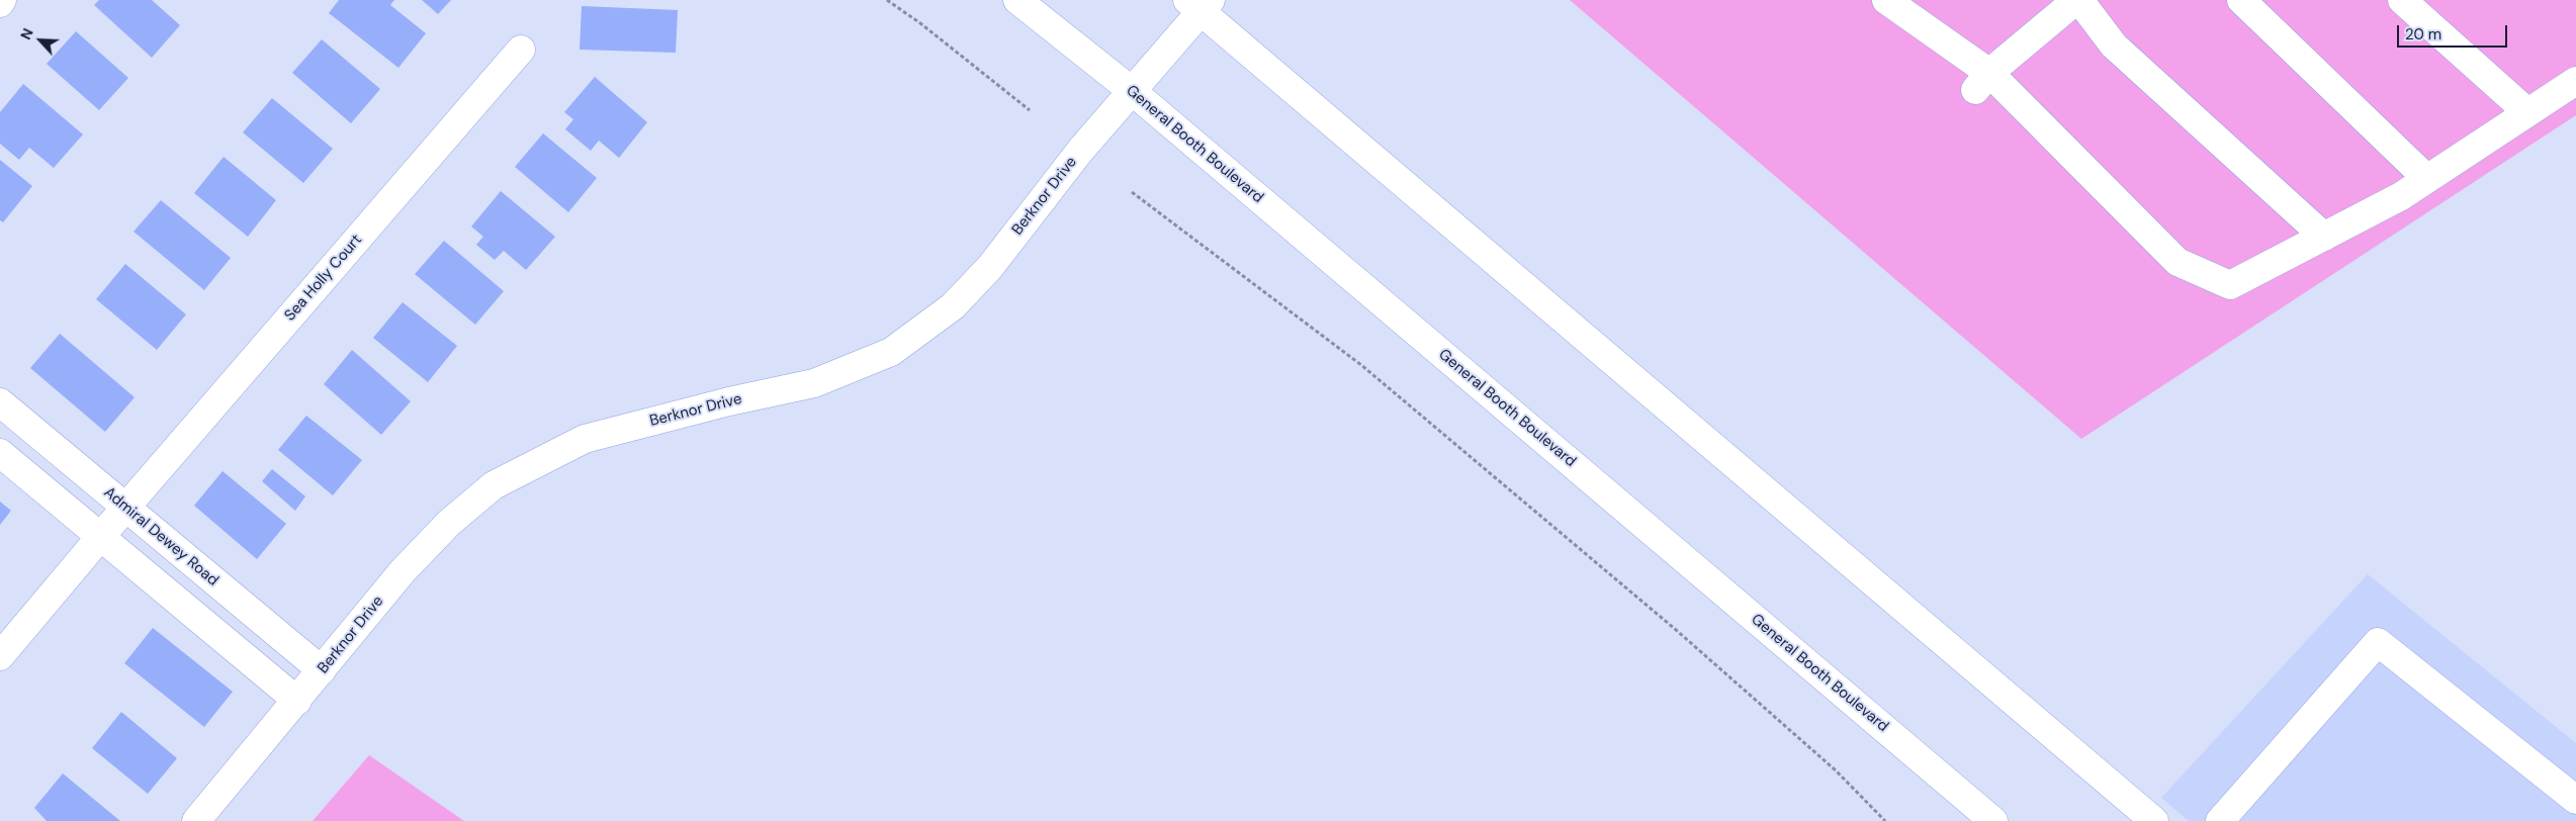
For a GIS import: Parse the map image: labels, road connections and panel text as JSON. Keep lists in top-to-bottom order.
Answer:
{
  "streets": {
    "main road": [
      "General Booth Boulevard",
      "Berknor Drive",
      "Sea Holly Court",
      "Admiral Dewey Road"
    ]
  },
  "crossings": [
    ["General Booth Boulevard", "Berknor Drive"],
    ["Berknor Drive", "Admiral Dewey Road"],
    ["Sea Holly Court", "Admiral Dewey Road"]
  ],
  "scale_bar": "20 m",
  "north": "top left"
}
